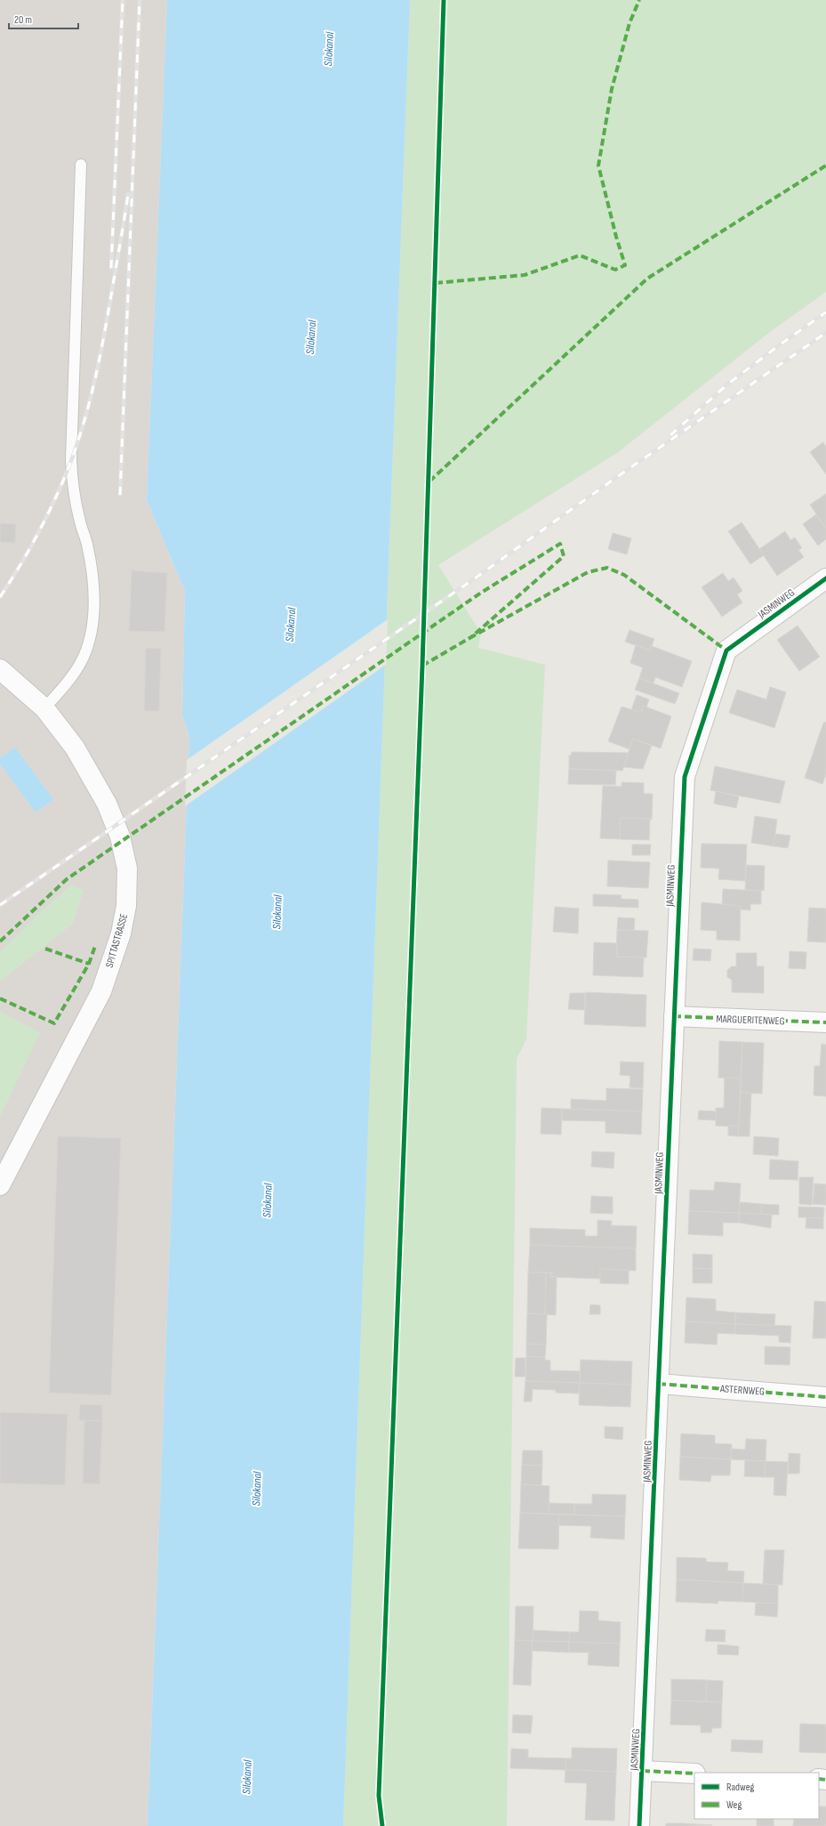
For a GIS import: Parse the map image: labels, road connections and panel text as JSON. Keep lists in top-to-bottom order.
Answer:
{
  "streets": {
    "street": [
      "JASMINWEG",
      "SPITTASTRASSE",
      "MARGUERITENWEG",
      "ASTERNWEG"
    ]
  },
  "crossings": [
    ["JASMINWEG", "MARGUERITENWEG"],
    ["JASMINWEG", "ASTERNWEG"]
  ],
  "water": ["Silokanal"],
  "legend": ["Radweg", "Weg"],
  "scale_bar": "20 m"
}
